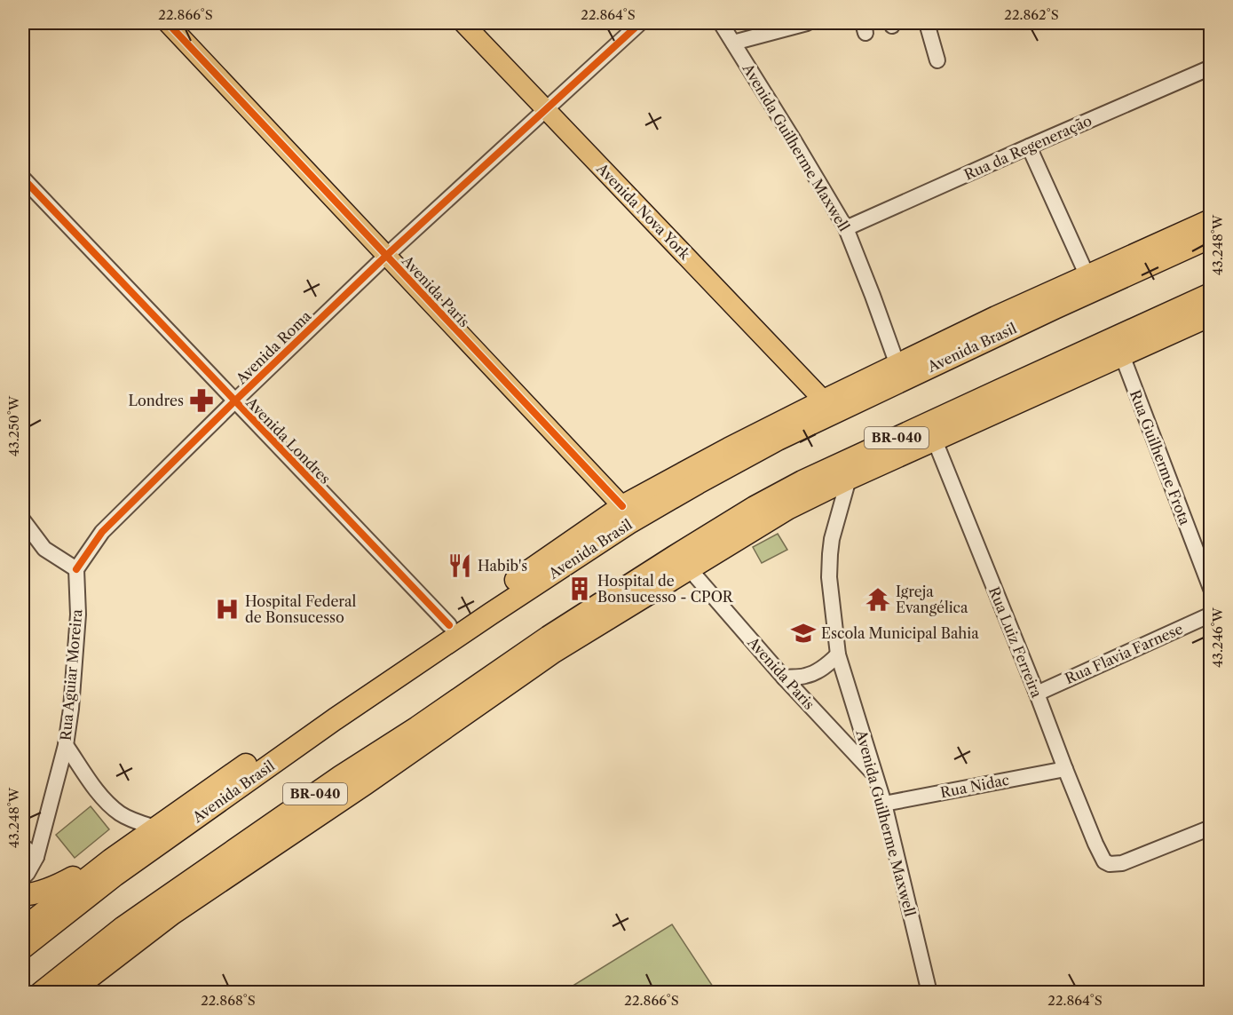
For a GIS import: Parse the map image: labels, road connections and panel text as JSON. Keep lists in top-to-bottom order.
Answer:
{
  "streets": {
    "highway": ["Avenida Brasil", "BR-040"],
    "main road": ["Avenida Nova York", "Avenida Paris"],
    "street": [
      "Avenida Guilherme Maxwell",
      "Rua da Regeneração",
      "Avenida Roma",
      "Avenida Londres",
      "Rua Guilherme Frota",
      "Rua Luiz Ferreira",
      "Rua Flavia Farnese",
      "Rua Aguiar Moreira",
      "Rua Nidac"
    ]
  },
  "crossings": [
    ["Avenida Guilherme Maxwell", "Rua da Regeneração"],
    ["Avenida Guilherme Maxwell", "Avenida Paris"],
    ["Avenida Guilherme Maxwell", "Avenida Brasil"],
    ["Avenida Guilherme Maxwell", "Rua Nidac"],
    ["Avenida Nova York", "Avenida Roma"],
    ["Avenida Nova York", "Avenida Brasil"],
    ["Avenida Paris", "Avenida Roma"],
    ["Avenida Paris", "Avenida Brasil"],
    ["Avenida Roma", "Avenida Londres"],
    ["Avenida Roma", "Rua Aguiar Moreira"],
    ["Avenida Brasil", "Avenida Londres"],
    ["Rua Luiz Ferreira", "Rua Flavia Farnese"],
    ["Rua Luiz Ferreira", "Rua Nidac"]
  ],
  "places": {
    "pharmacy": ["Londres"],
    "restaurant": ["Habib's"],
    "building": ["Hospital de Bonsucesso - CPOR"],
    "temple": ["Igreja Evangélica"],
    "hospital": ["Hospital Federal de Bonsucesso"],
    "school or university": ["Escola Municipal Bahia"]
  },
  "coordinates": [
    "22.866°S",
    "22.864°S",
    "22.862°S",
    "43.248°W",
    "43.250°W",
    "43.246°W",
    "22.868°S"
  ]
}
